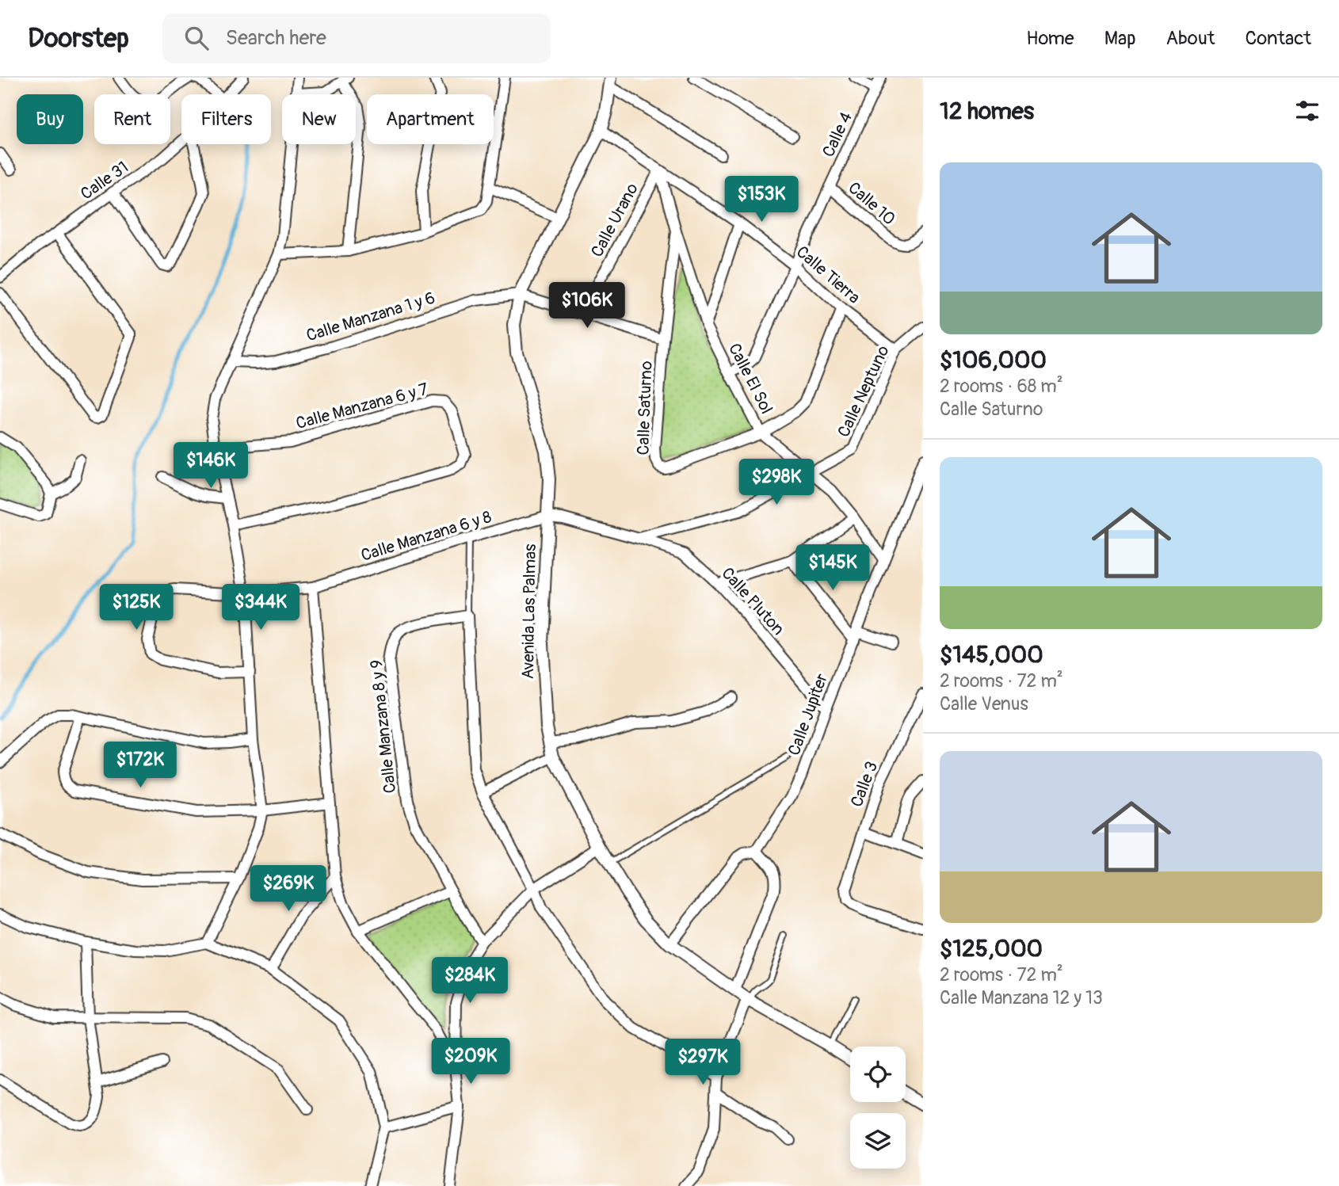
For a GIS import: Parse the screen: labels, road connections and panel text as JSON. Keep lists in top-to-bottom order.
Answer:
{
  "streets": {
    "street": [
      "Calle 4",
      "Calle 31",
      "Calle 10",
      "Calle Urano",
      "Calle Tierra",
      "Calle Manzana 1 y 6",
      "Calle El Sol",
      "Calle Neptuno",
      "Calle Manzana 6 y 7",
      "Calle Saturno",
      "Calle Manzana 6 y 8",
      "Calle Pluton",
      "Avenida Las Palmas",
      "Calle Jupiter",
      "Calle Manzana 8 y 9",
      "Calle 3"
    ]
  },
  "crossings": [
    ["Calle 4", "Calle 10"],
    ["Calle 4", "Calle Tierra"],
    ["Calle 4", "Calle El Sol"],
    ["Calle Urano", "Calle Tierra"],
    ["Calle Urano", "Calle El Sol"],
    ["Calle Urano", "Calle Saturno"],
    ["Calle Tierra", "Calle El Sol"],
    ["Calle Tierra", "Calle Neptuno"],
    ["Calle Tierra", "Calle Saturno"],
    ["Calle Tierra", "Avenida Las Palmas"],
    ["Calle Manzana 1 y 6", "Calle Saturno"],
    ["Calle Manzana 1 y 6", "Avenida Las Palmas"],
    ["Calle El Sol", "Calle Neptuno"],
    ["Calle El Sol", "Calle Saturno"],
    ["Calle El Sol", "Calle Jupiter"],
    ["Calle Neptuno", "Calle Pluton"],
    ["Calle Saturno", "Avenida Las Palmas"],
    ["Calle Manzana 6 y 8", "Avenida Las Palmas"],
    ["Calle Pluton", "Calle Jupiter"]
  ],
  "page": {
    "header": "Doorstep",
    "search": "Search here",
    "nav": [
      "Home",
      "Map",
      "About",
      "Contact"
    ],
    "heading": "12 homes",
    "chip": [
      "Buy",
      "Rent",
      "Filters",
      "New",
      "Apartment"
    ],
    "list": [
      {
        "name": "$106,000",
        "note": "2 rooms · 68 m² · Calle Saturno"
      },
      {
        "name": "$145,000",
        "note": "2 rooms · 72 m² · Calle Venus"
      },
      {
        "name": "$125,000",
        "note": "2 rooms · 72 m² · Calle Manzana 12 y 13"
      }
    ],
    "price": [
      "$153K",
      "$106K",
      "$146K",
      "$298K",
      "$145K",
      "$125K",
      "$344K",
      "$172K",
      "$269K",
      "$284K",
      "$209K",
      "$297K"
    ]
  }
}
